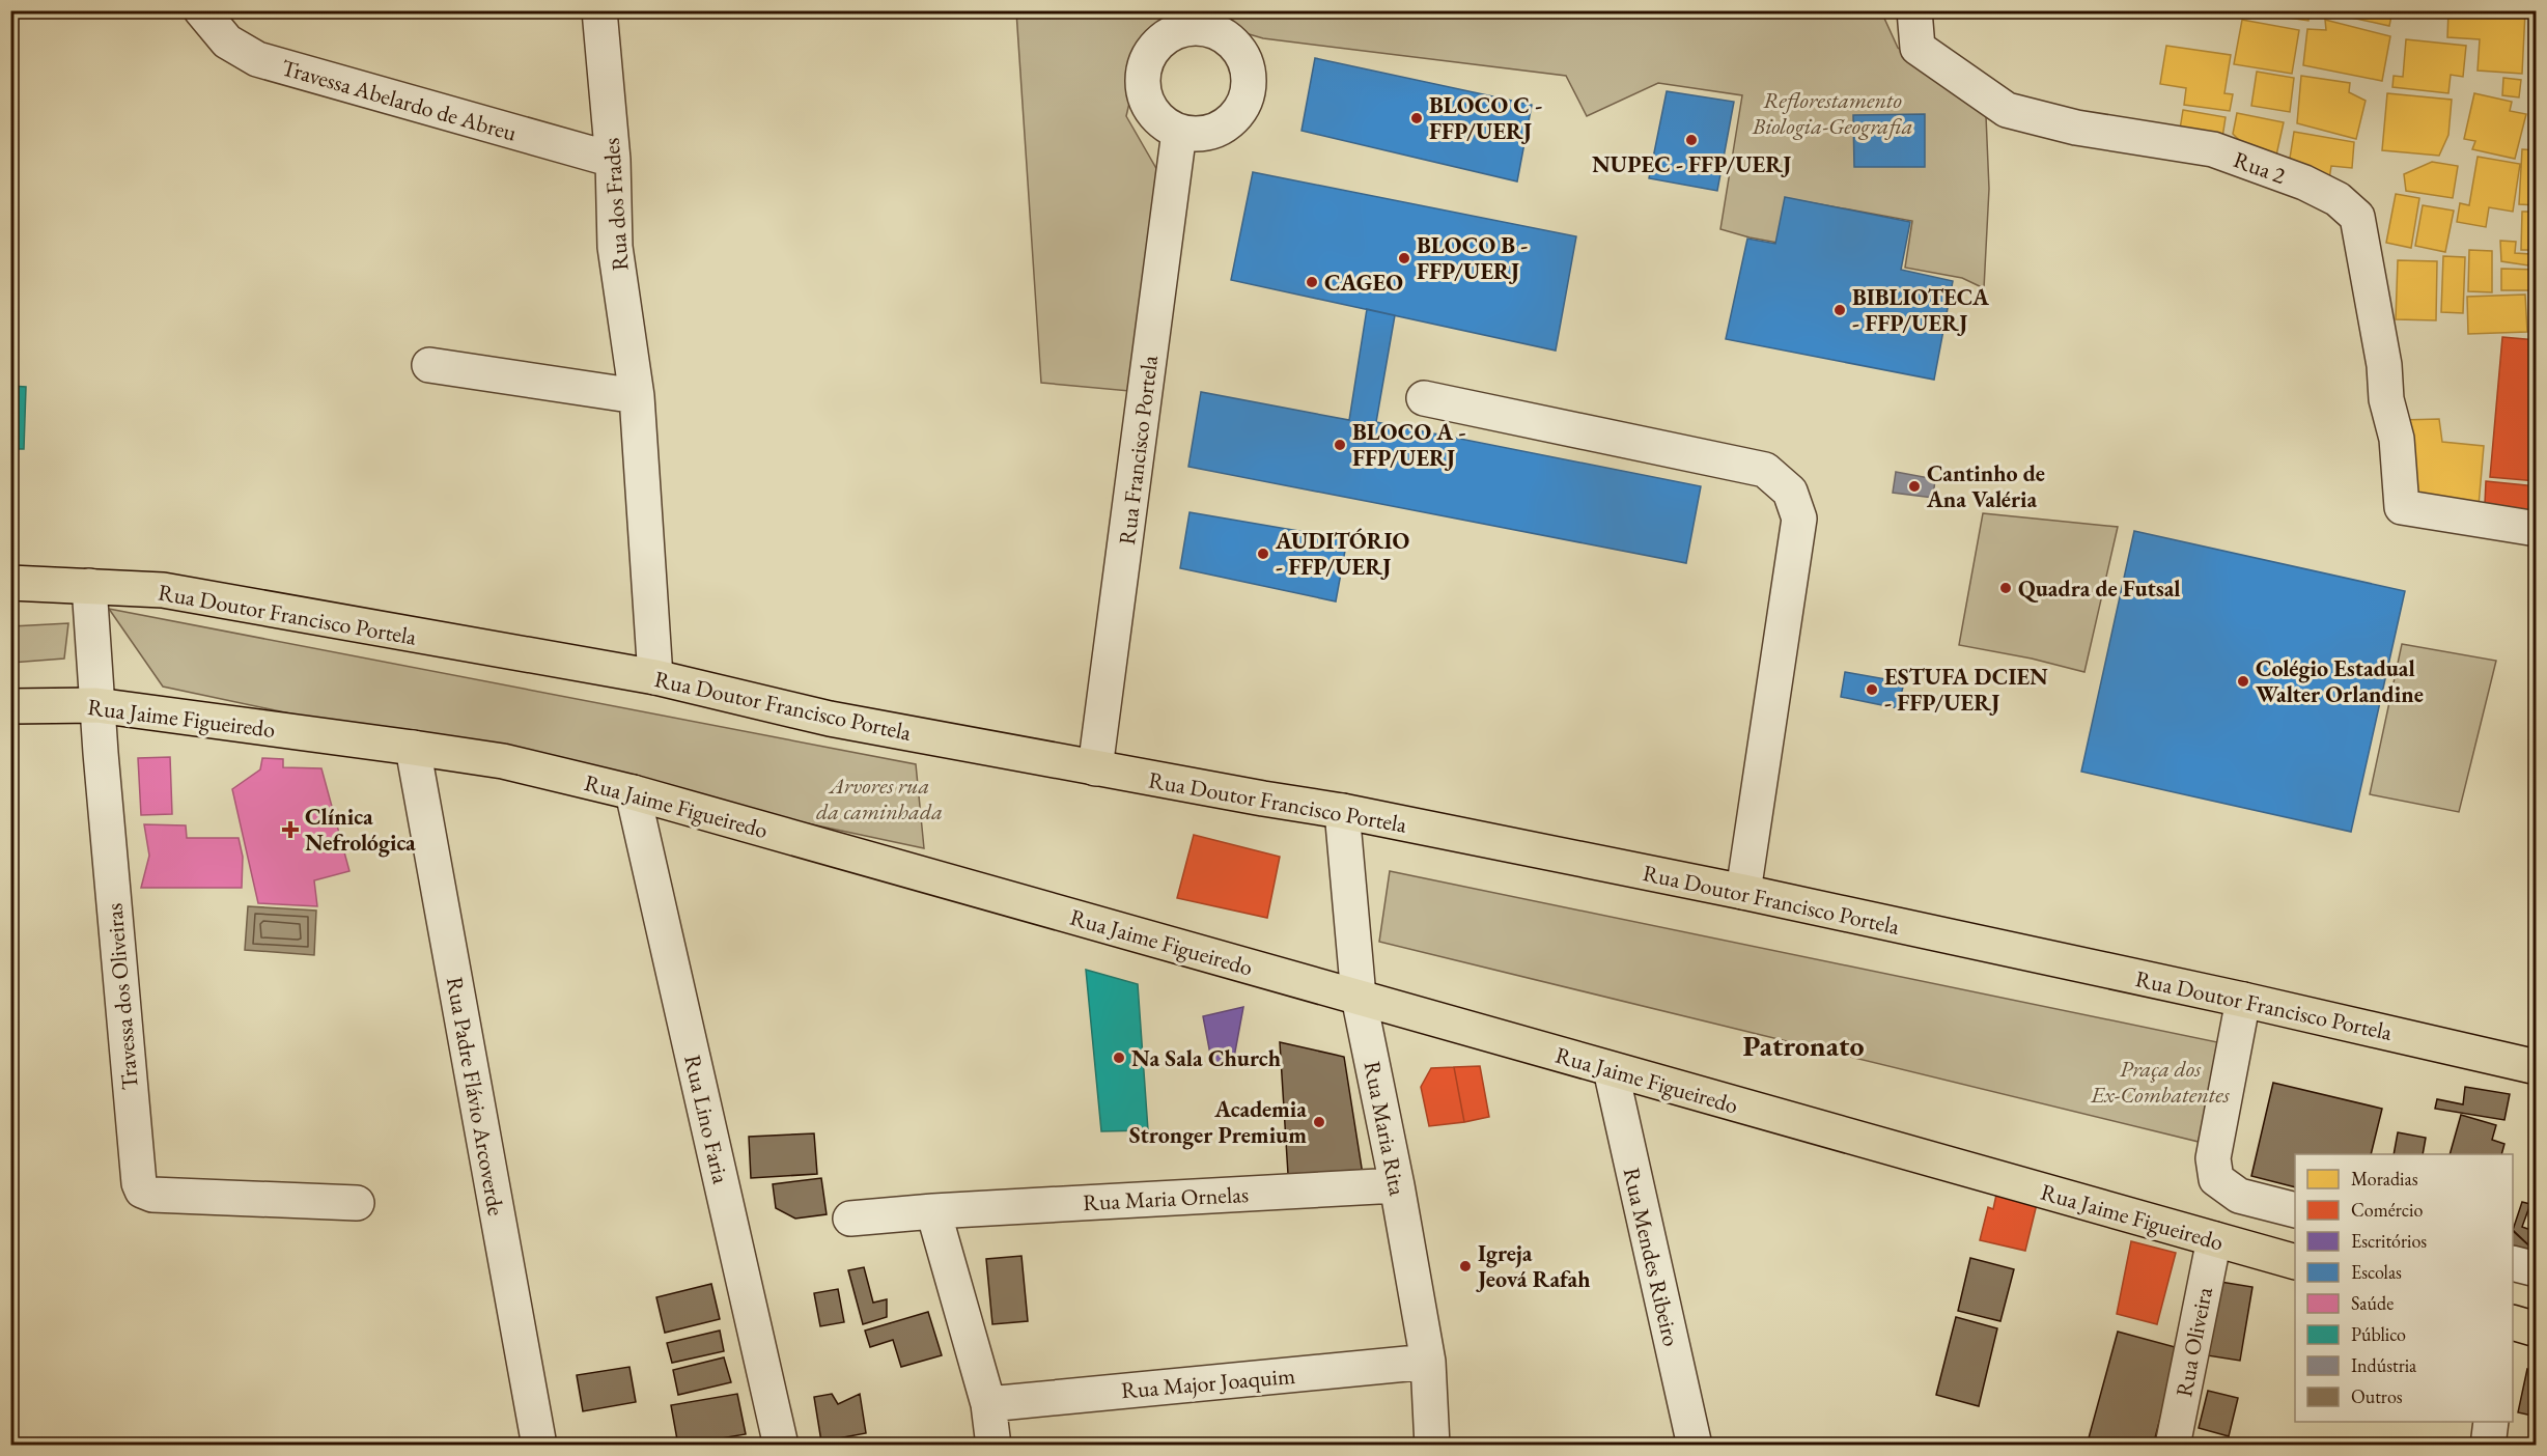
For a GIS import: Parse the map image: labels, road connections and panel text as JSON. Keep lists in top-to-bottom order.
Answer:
{
  "streets": {
    "main road": ["Rua Doutor Francisco Portela", "Rua Jaime Figueiredo"],
    "street": [
      "Travessa Abelardo de Abreu",
      "Rua 2",
      "Rua dos Frades",
      "Rua Francisco Portela",
      "Travessa dos Oliveiras",
      "Rua Padre Flávio Arcoverde",
      "Rua Lino Faria",
      "Rua Maria Rita",
      "Rua Maria Ornelas",
      "Rua Mendes Ribeiro",
      "Rua Oliveira",
      "Rua Major Joaquim"
    ]
  },
  "crossings": [
    ["Travessa Abelardo de Abreu", "Rua dos Frades"],
    ["Rua dos Frades", "Rua Doutor Francisco Portela"],
    ["Rua Francisco Portela", "Rua Doutor Francisco Portela"],
    ["Rua Doutor Francisco Portela", "Travessa dos Oliveiras"],
    ["Rua Doutor Francisco Portela", "Rua Maria Rita"],
    ["Rua Jaime Figueiredo", "Travessa dos Oliveiras"],
    ["Rua Jaime Figueiredo", "Rua Padre Flávio Arcoverde"],
    ["Rua Jaime Figueiredo", "Rua Lino Faria"],
    ["Rua Jaime Figueiredo", "Rua Maria Rita"],
    ["Rua Jaime Figueiredo", "Rua Mendes Ribeiro"],
    ["Rua Jaime Figueiredo", "Rua Oliveira"],
    ["Rua Maria Rita", "Rua Maria Ornelas"],
    ["Rua Maria Rita", "Rua Major Joaquim"]
  ],
  "districts": ["Patronato"],
  "parks": ["Reflorestamento Biologia-Geografia", "Arvores rua da caminhada", "Praça dos Ex-Combatentes"],
  "places": {
    "other": [
      "BLOCO C - FFP/UERJ",
      "NUPEC - FFP/UERJ",
      "BLOCO B - FFP/UERJ",
      "CAGEO",
      "BIBLIOTECA - FFP/UERJ",
      "BLOCO A - FFP/UERJ",
      "Cantinho de Ana Valéria",
      "AUDITÓRIO - FFP/UERJ",
      "Quadra de Futsal",
      "Colégio Estadual Walter Orlandine",
      "ESTUFA DCIEN - FFP/UERJ",
      "Na Sala Church",
      "Academia Stronger Premium",
      "Igreja Jeová Rafah"
    ],
    "health": ["Clínica Nefrológica"]
  },
  "legend": [
    "Moradias",
    "Comércio",
    "Escritórios",
    "Escolas",
    "Saúde",
    "Público",
    "Indústria",
    "Outros"
  ]
}
